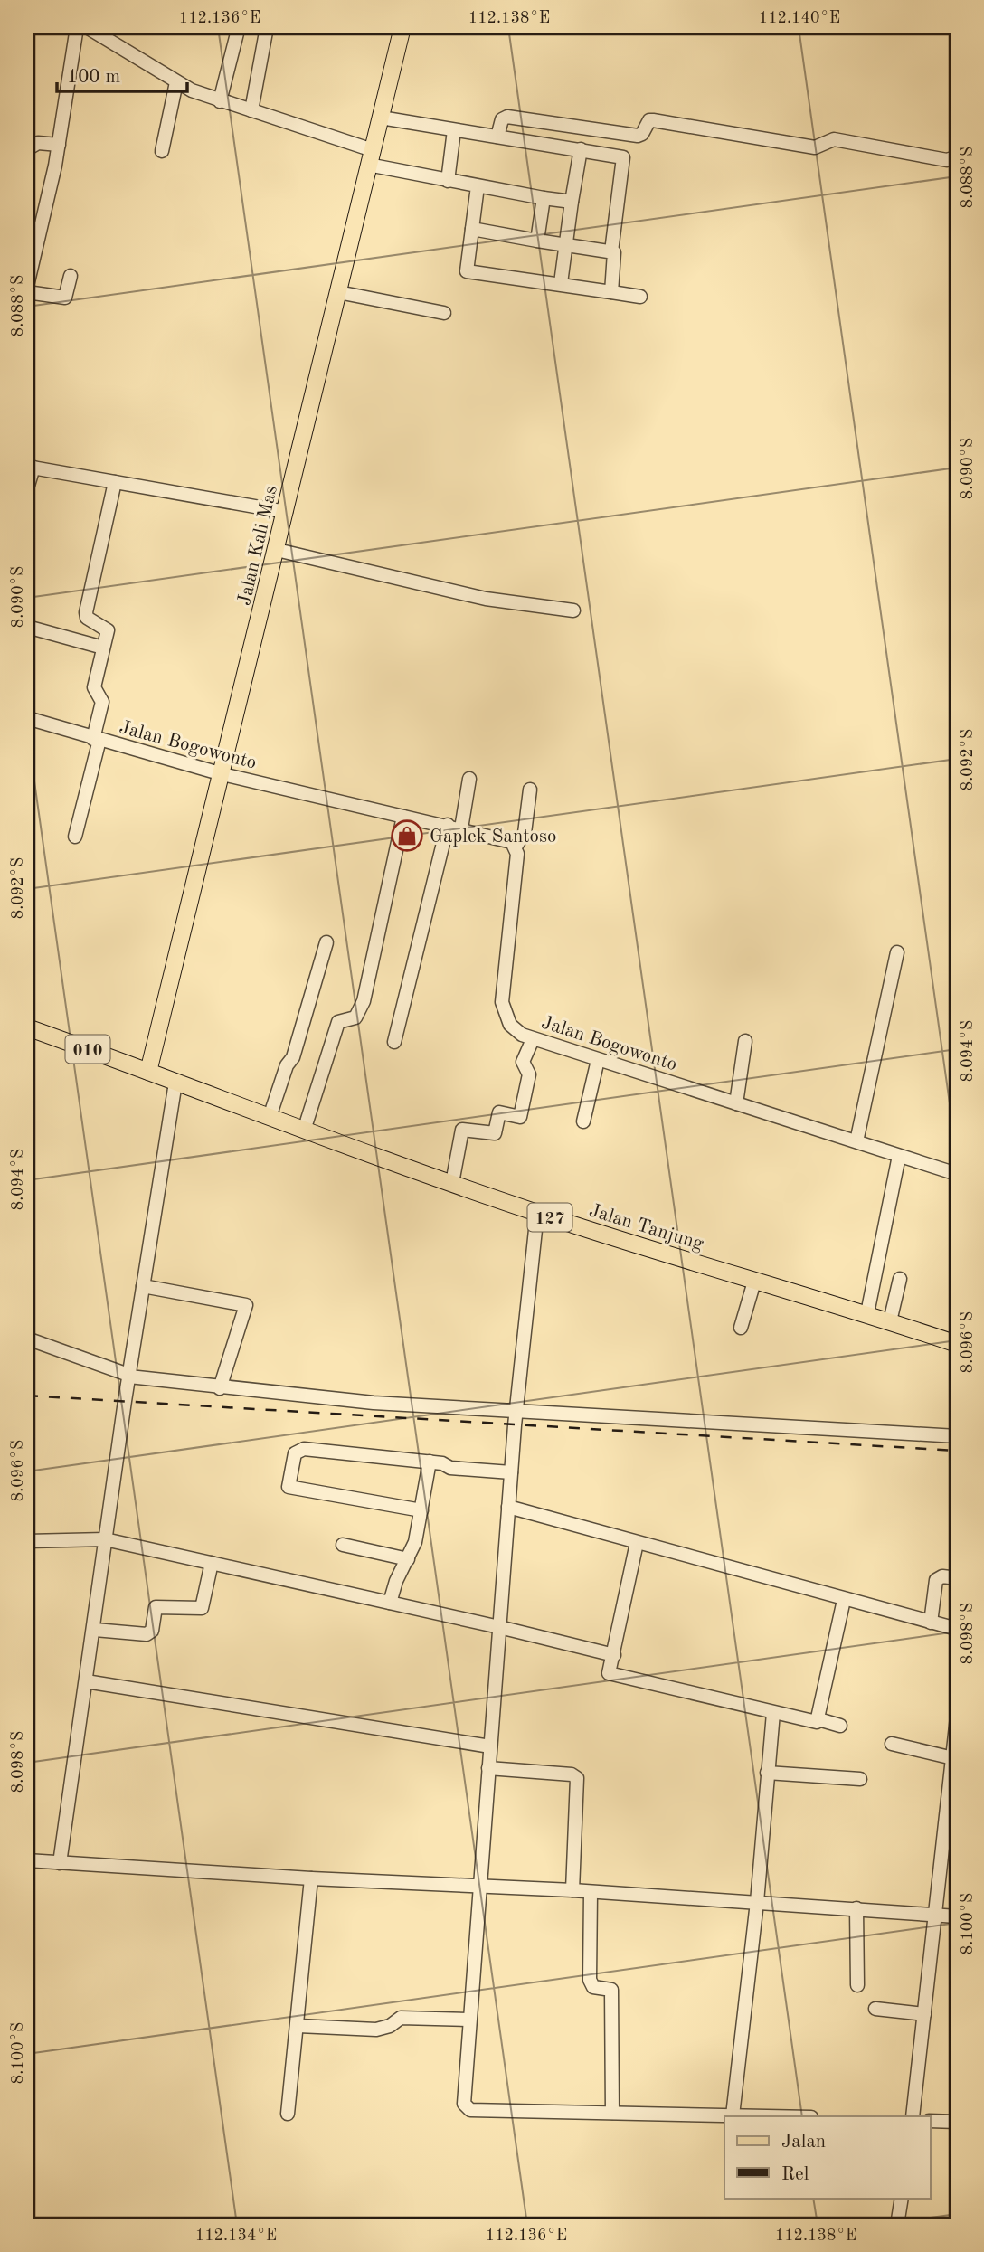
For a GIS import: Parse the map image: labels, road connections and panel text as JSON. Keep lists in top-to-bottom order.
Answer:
{
  "streets": {
    "main road": [
      "Jalan Kali Mas",
      "010",
      "127",
      "Jalan Tanjung"
    ],
    "street": ["Jalan Bogowonto"]
  },
  "crossings": [
    ["Jalan Kali Mas", "Jalan Bogowonto"],
    ["Jalan Kali Mas", "010"],
    ["Jalan Kali Mas", "Jalan Tanjung"],
    ["010", "Jalan Tanjung"]
  ],
  "places": {
    "shop": ["Gaplek Santoso"]
  },
  "legend": ["Jalan", "Rel"],
  "scale_bar": "100 m",
  "coordinates": [
    "112.136°E",
    "112.138°E",
    "112.140°E",
    "8.088°S",
    "8.090°S",
    "8.092°S",
    "8.094°S",
    "8.096°S",
    "8.098°S",
    "8.100°S",
    "112.134°E"
  ]
}
